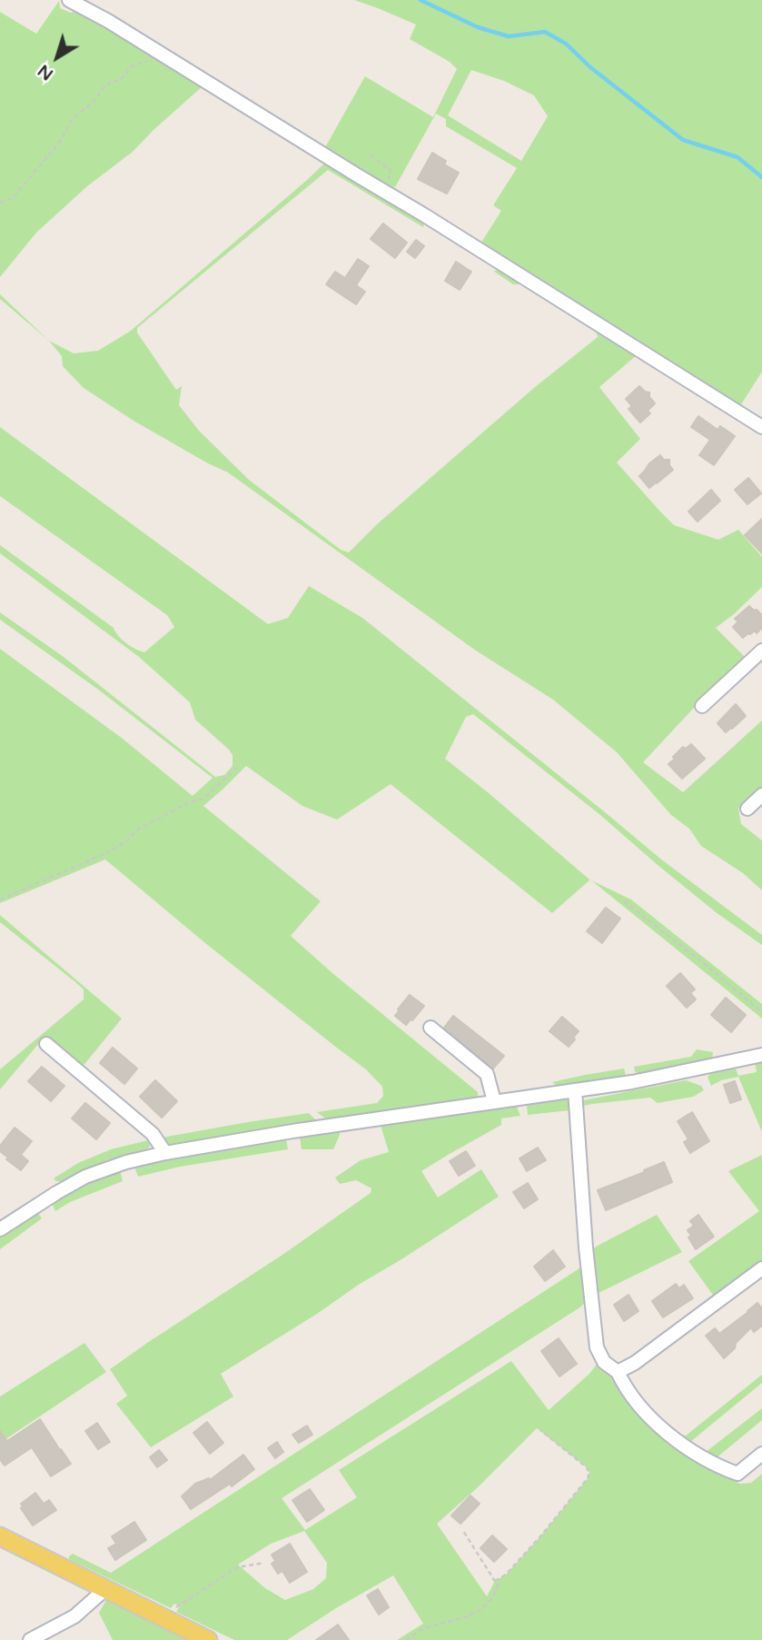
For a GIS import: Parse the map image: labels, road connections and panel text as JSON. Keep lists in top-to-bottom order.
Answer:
{
  "north": "bottom left"
}
